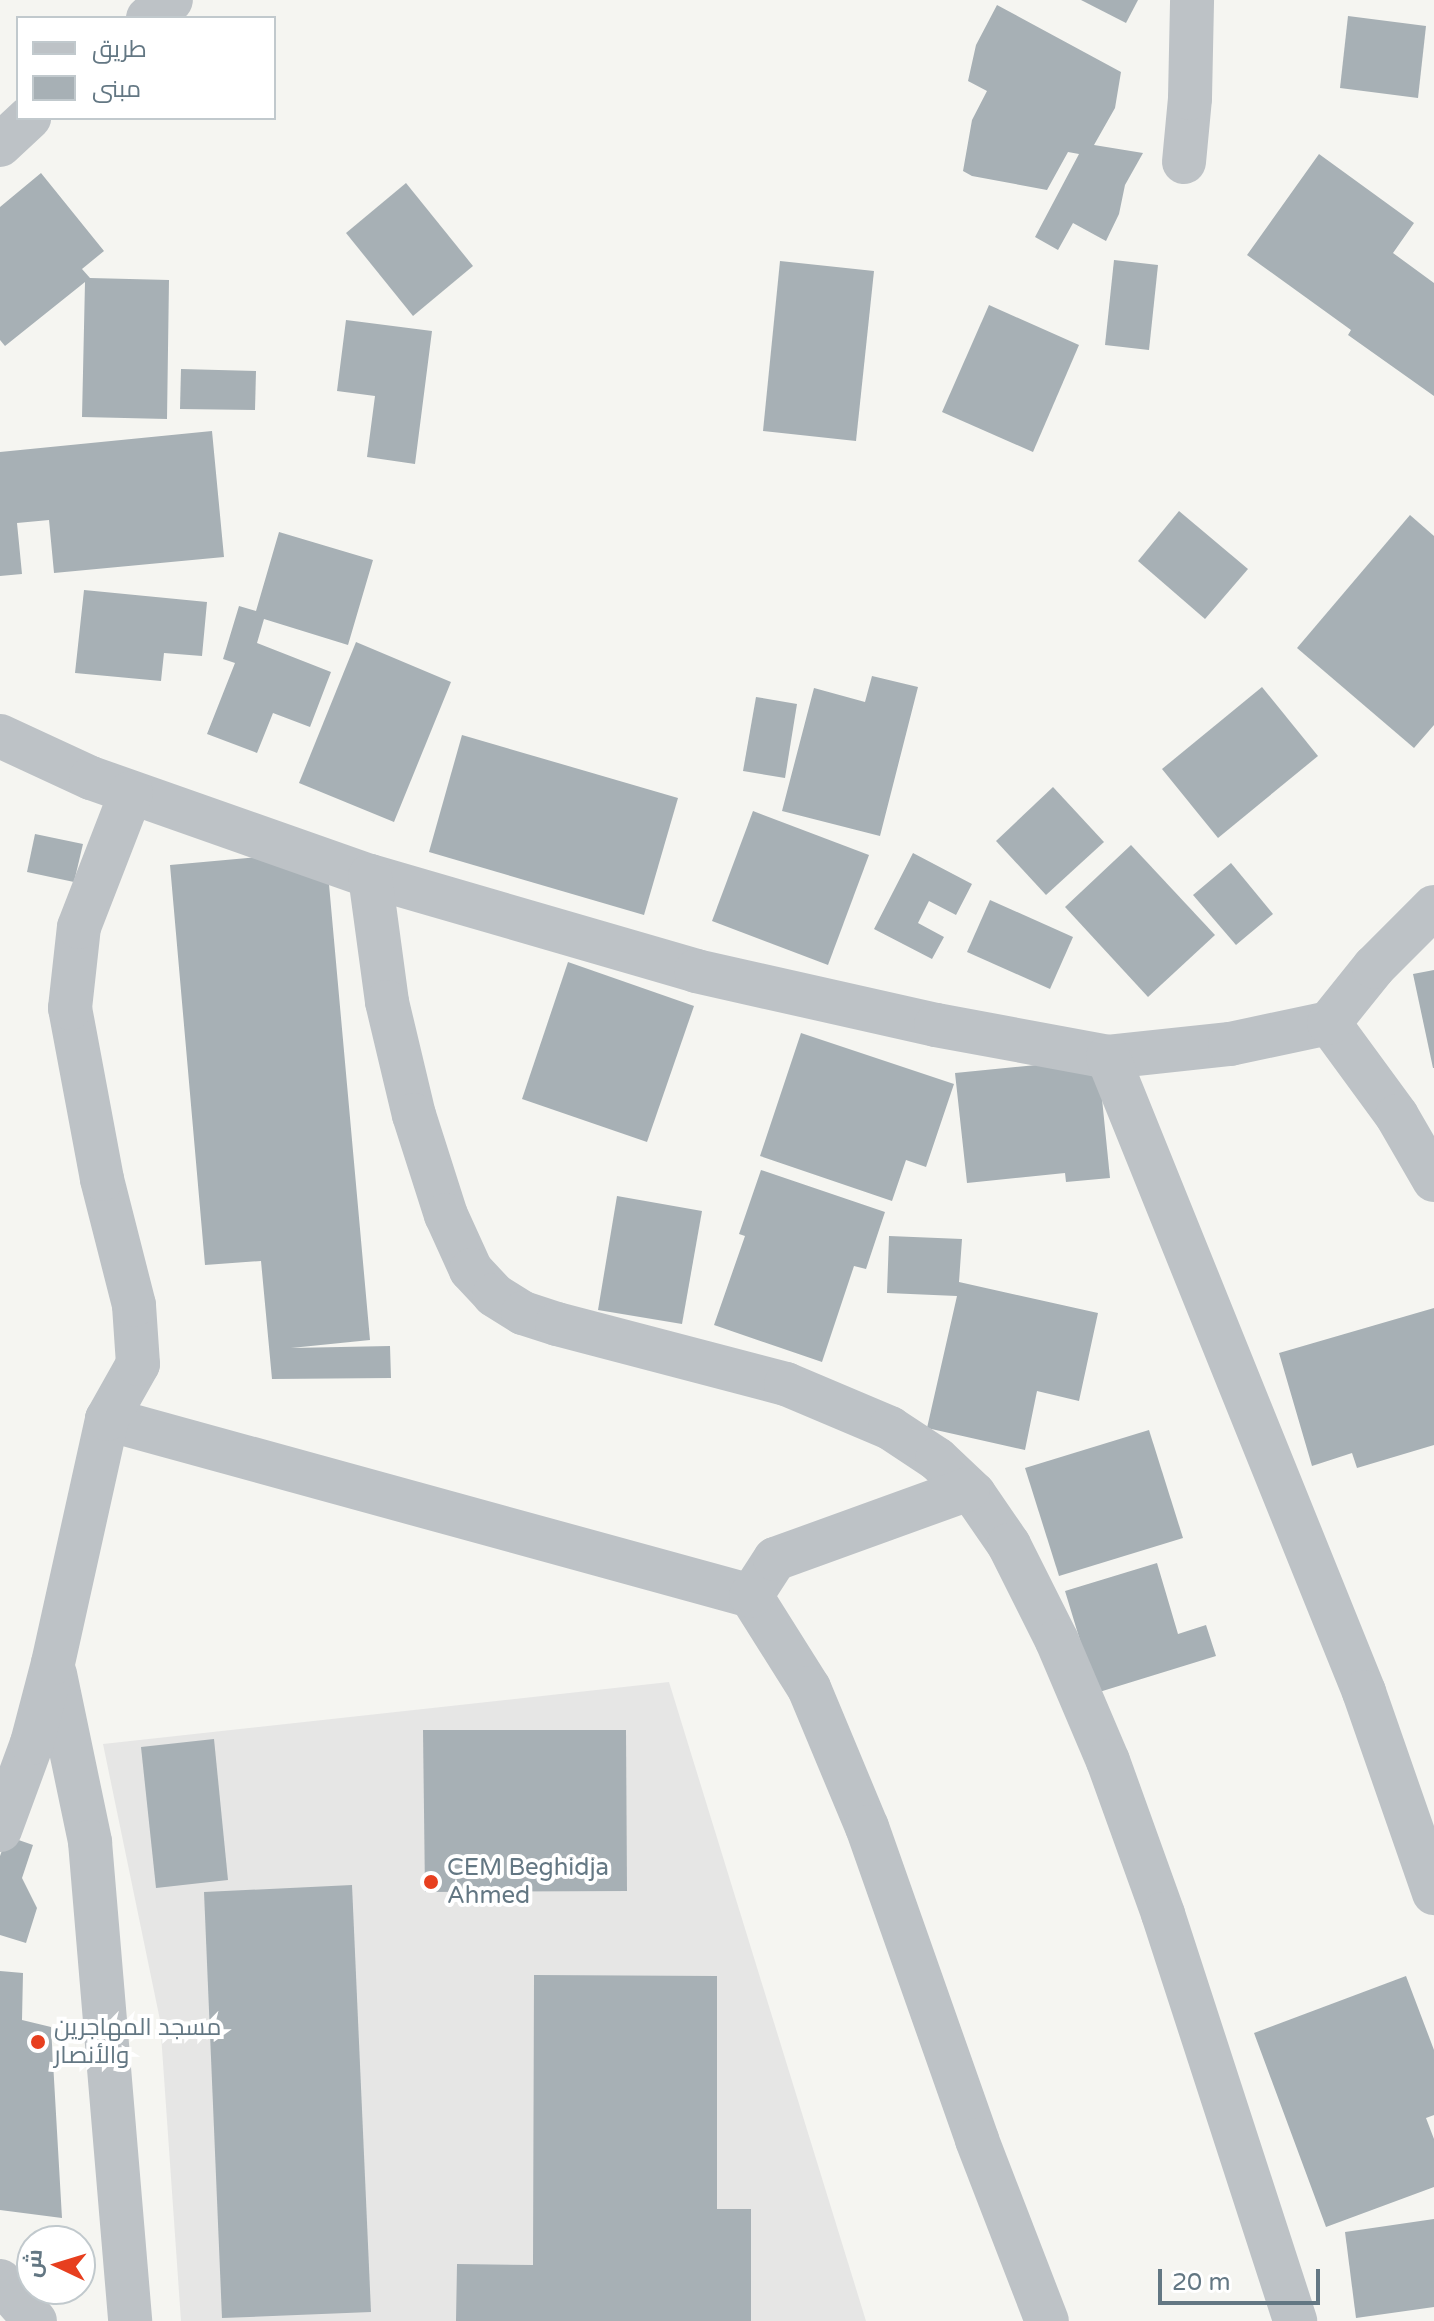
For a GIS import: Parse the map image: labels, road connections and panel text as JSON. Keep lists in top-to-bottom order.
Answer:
{
  "places": ["CEM Beghidja Ahmed", "مسجد المهاجرين والأنصار"],
  "legend": ["طريق", "مبنى"],
  "scale_bar": "20 m",
  "north": "left"
}
